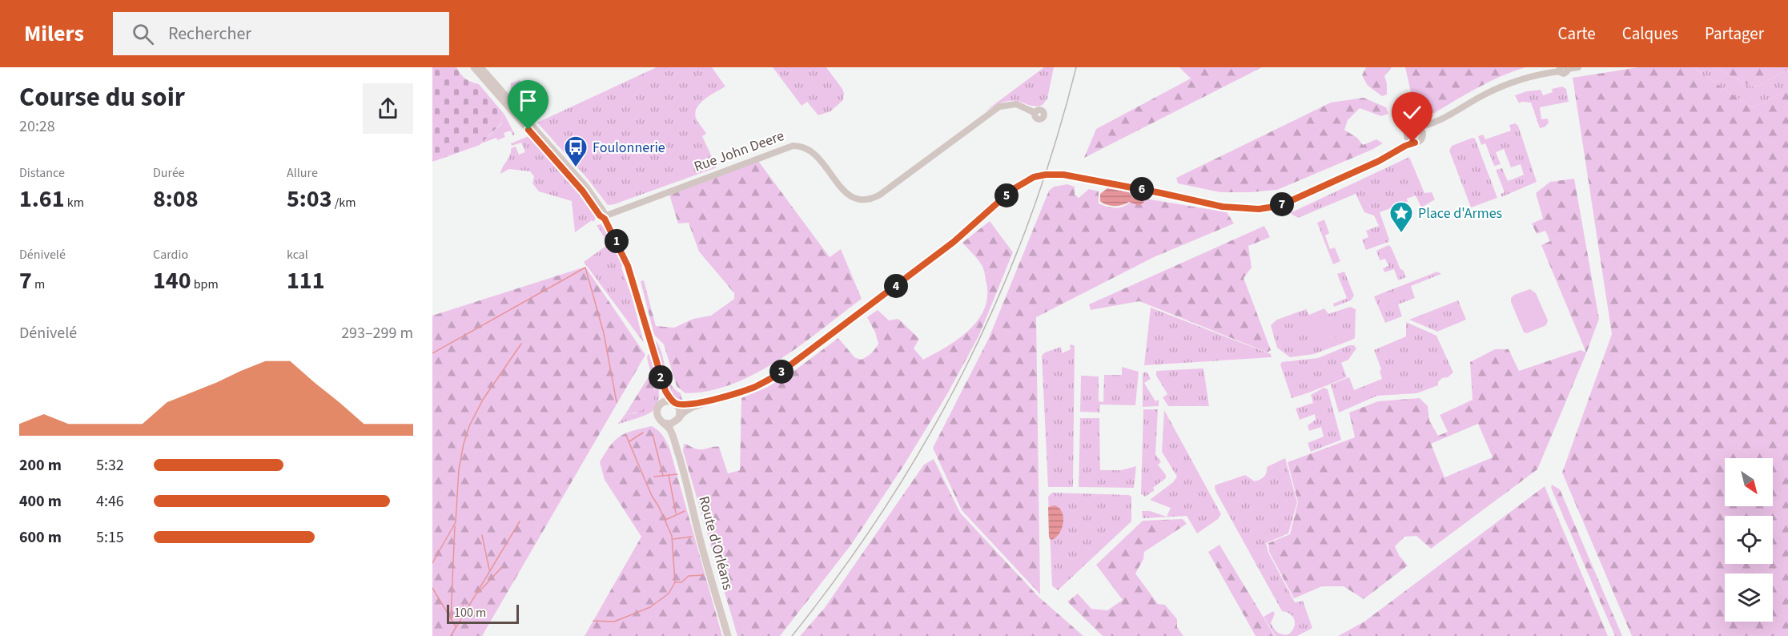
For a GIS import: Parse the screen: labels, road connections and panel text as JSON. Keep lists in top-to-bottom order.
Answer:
{
  "streets": {
    "main road": ["Route d'Orléans"],
    "street": ["Rue John Deere"]
  },
  "places": {
    "bus stop": ["Foulonnerie"],
    "place": ["Place d'Armes"]
  },
  "scale_bar": "100 m",
  "north": "bottom right",
  "page": {
    "header": "Milers",
    "search": "Rechercher",
    "nav": ["Carte", "Calques", "Partager"],
    "heading": ["Course du soir", "20:28"],
    "stats": [
      ["Distance", "1.61 km"],
      ["Durée", "8:08"],
      ["Allure", "5:03 /km"],
      ["Dénivelé", "7 m"],
      ["Cardio", "140 bpm"],
      ["kcal", "111"]
    ],
    "pins": [
      "6",
      "5",
      "7",
      "1",
      "4",
      "3",
      "2"
    ],
    "chart": ["Dénivelé", "293–299 m"],
    "list": [
      {
        "name": "200 m",
        "note": "5:32"
      },
      {
        "name": "400 m",
        "note": "4:46"
      },
      {
        "name": "600 m",
        "note": "5:15"
      }
    ],
    "scale": "100 m"
  }
}
